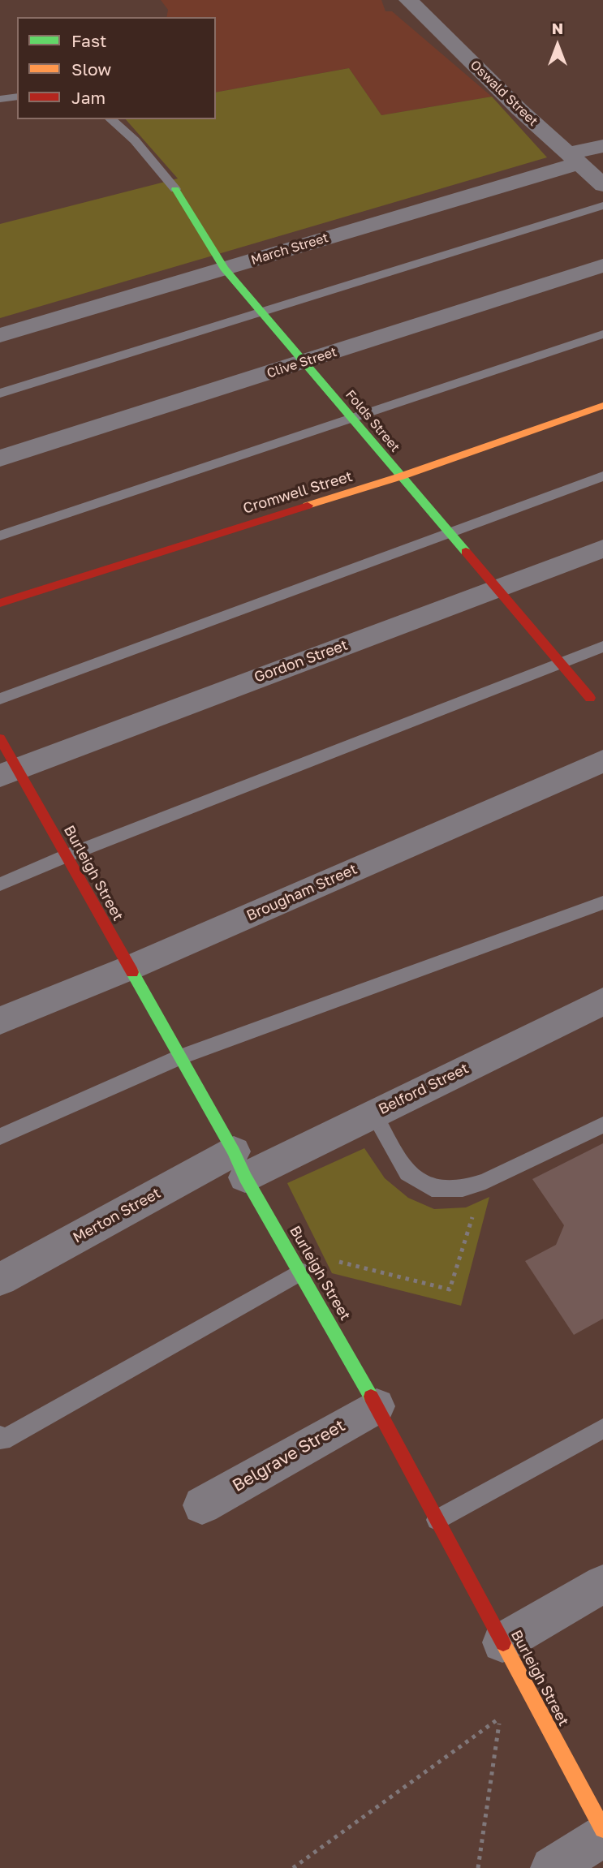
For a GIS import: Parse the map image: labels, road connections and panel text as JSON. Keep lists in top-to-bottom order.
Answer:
{
  "streets": {
    "street": [
      "Oswald Street",
      "March Street",
      "Clive Street",
      "Folds Street",
      "Cromwell Street",
      "Gordon Street",
      "Burleigh Street",
      "Brougham Street",
      "Belford Street",
      "Merton Street",
      "Belgrave Street"
    ]
  },
  "crossings": [
    ["Oswald Street", "March Street"],
    ["March Street", "Folds Street"],
    ["Clive Street", "Folds Street"],
    ["Folds Street", "Cromwell Street"],
    ["Folds Street", "Gordon Street"],
    ["Gordon Street", "Burleigh Street"],
    ["Burleigh Street", "Brougham Street"],
    ["Burleigh Street", "Belford Street"],
    ["Burleigh Street", "Merton Street"],
    ["Burleigh Street", "Belgrave Street"],
    ["Belford Street", "Merton Street"]
  ],
  "legend": ["Fast", "Slow", "Jam"],
  "north": "top"
}
